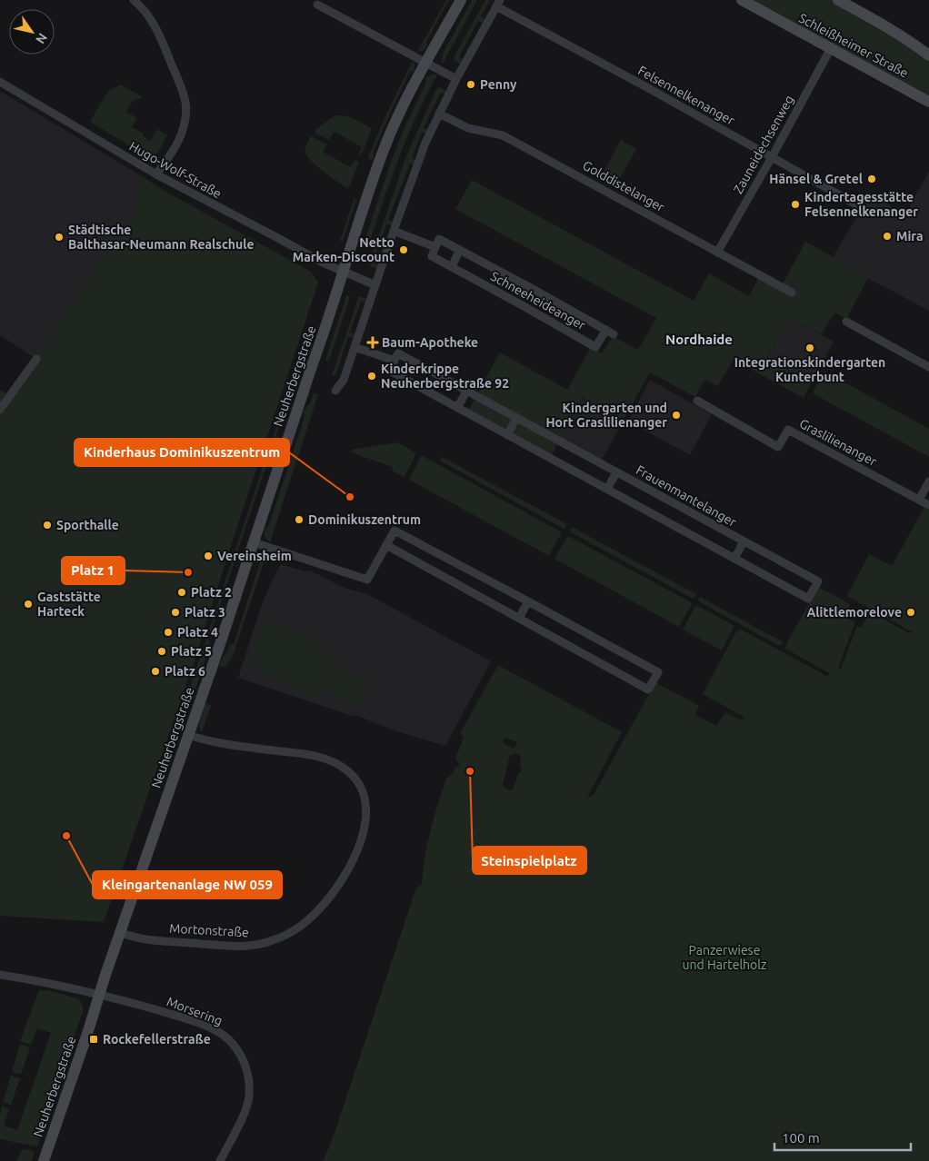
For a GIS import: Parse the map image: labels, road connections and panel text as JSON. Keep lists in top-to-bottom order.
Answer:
{
  "streets": {
    "main road": ["Schleißheimer Straße", "Neuherbergstraße"],
    "street": [
      "Felsennelkenanger",
      "Zauneidechsenweg",
      "Hugo-Wolf-Straße",
      "Golddistelanger",
      "Schneeheideanger",
      "Graslilienanger",
      "Frauenmantelanger",
      "Mortonstraße",
      "Morsering"
    ]
  },
  "crossings": [
    ["Schleißheimer Straße", "Zauneidechsenweg"],
    ["Felsennelkenanger", "Zauneidechsenweg"],
    ["Zauneidechsenweg", "Golddistelanger"],
    ["Hugo-Wolf-Straße", "Neuherbergstraße"],
    ["Neuherbergstraße", "Mortonstraße"],
    ["Neuherbergstraße", "Morsering"]
  ],
  "districts": ["Nordhaide"],
  "parks": ["Panzerwiese und Hartelholz"],
  "places": {
    "other": [
      "Penny",
      "Hänsel & Gretel",
      "Kindertagesstätte Felsennelkenanger",
      "Mira",
      "Städtische Balthasar-Neumann Realschule",
      "Netto Marken-Discount",
      "Integrationskindergarten Kunterbunt",
      "Kinderkrippe Neuherbergstraße 92",
      "Kindergarten und Hort Graslilienanger",
      "Kinderhaus Dominikuszentrum",
      "Dominikuszentrum",
      "Sporthalle",
      "Vereinsheim",
      "Platz 1",
      "Platz 2",
      "Gaststätte Harteck",
      "Platz 3",
      "Alittlemorelove",
      "Platz 4",
      "Platz 5",
      "Platz 6",
      "Steinspielplatz",
      "Kleingartenanlage NW 059"
    ],
    "health": ["Baum-Apotheke"],
    "transit": ["Rockefellerstraße"]
  },
  "scale_bar": "100 m",
  "north": "bottom right"
}
